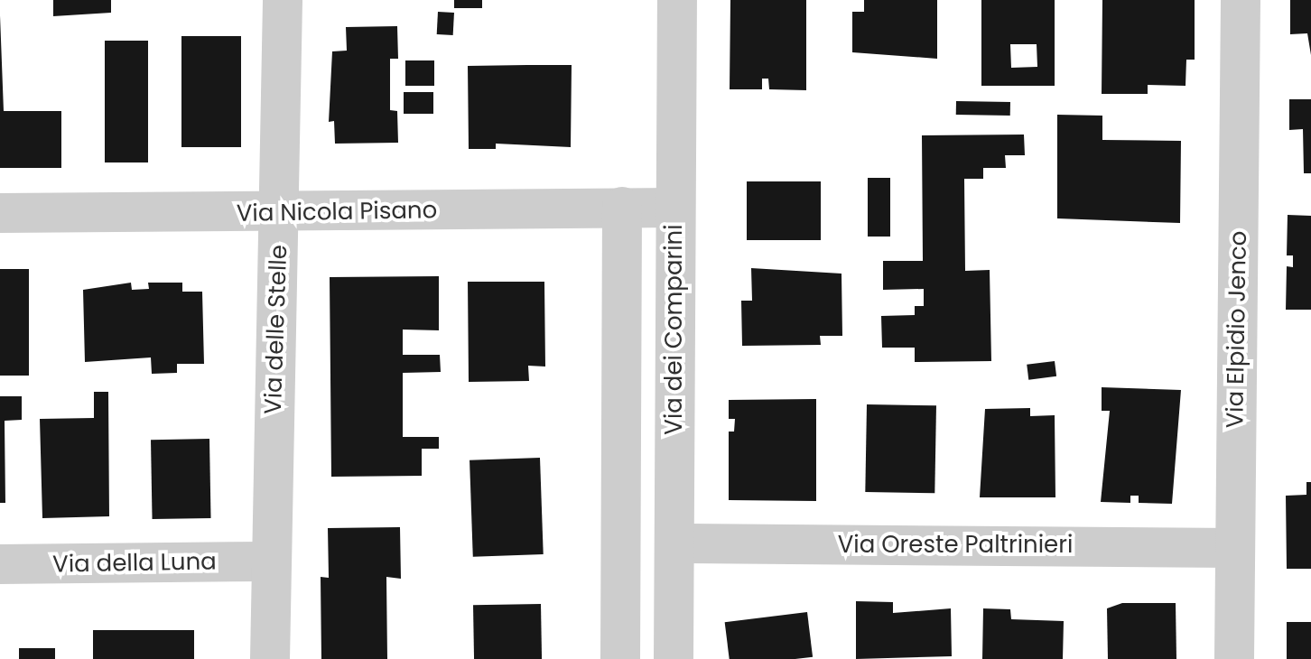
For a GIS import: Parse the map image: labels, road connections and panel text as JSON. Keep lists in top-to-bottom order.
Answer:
{
  "streets": {
    "street": [
      "Via Nicola Pisano",
      "Via delle Stelle",
      "Via dei Comparini",
      "Via Elpidio Jenco",
      "Via Oreste Paltrinieri",
      "Via della Luna"
    ]
  },
  "crossings": [
    ["Via Nicola Pisano", "Via delle Stelle"],
    ["Via Nicola Pisano", "Via dei Comparini"],
    ["Via delle Stelle", "Via della Luna"],
    ["Via dei Comparini", "Via Oreste Paltrinieri"],
    ["Via Elpidio Jenco", "Via Oreste Paltrinieri"]
  ]
}
